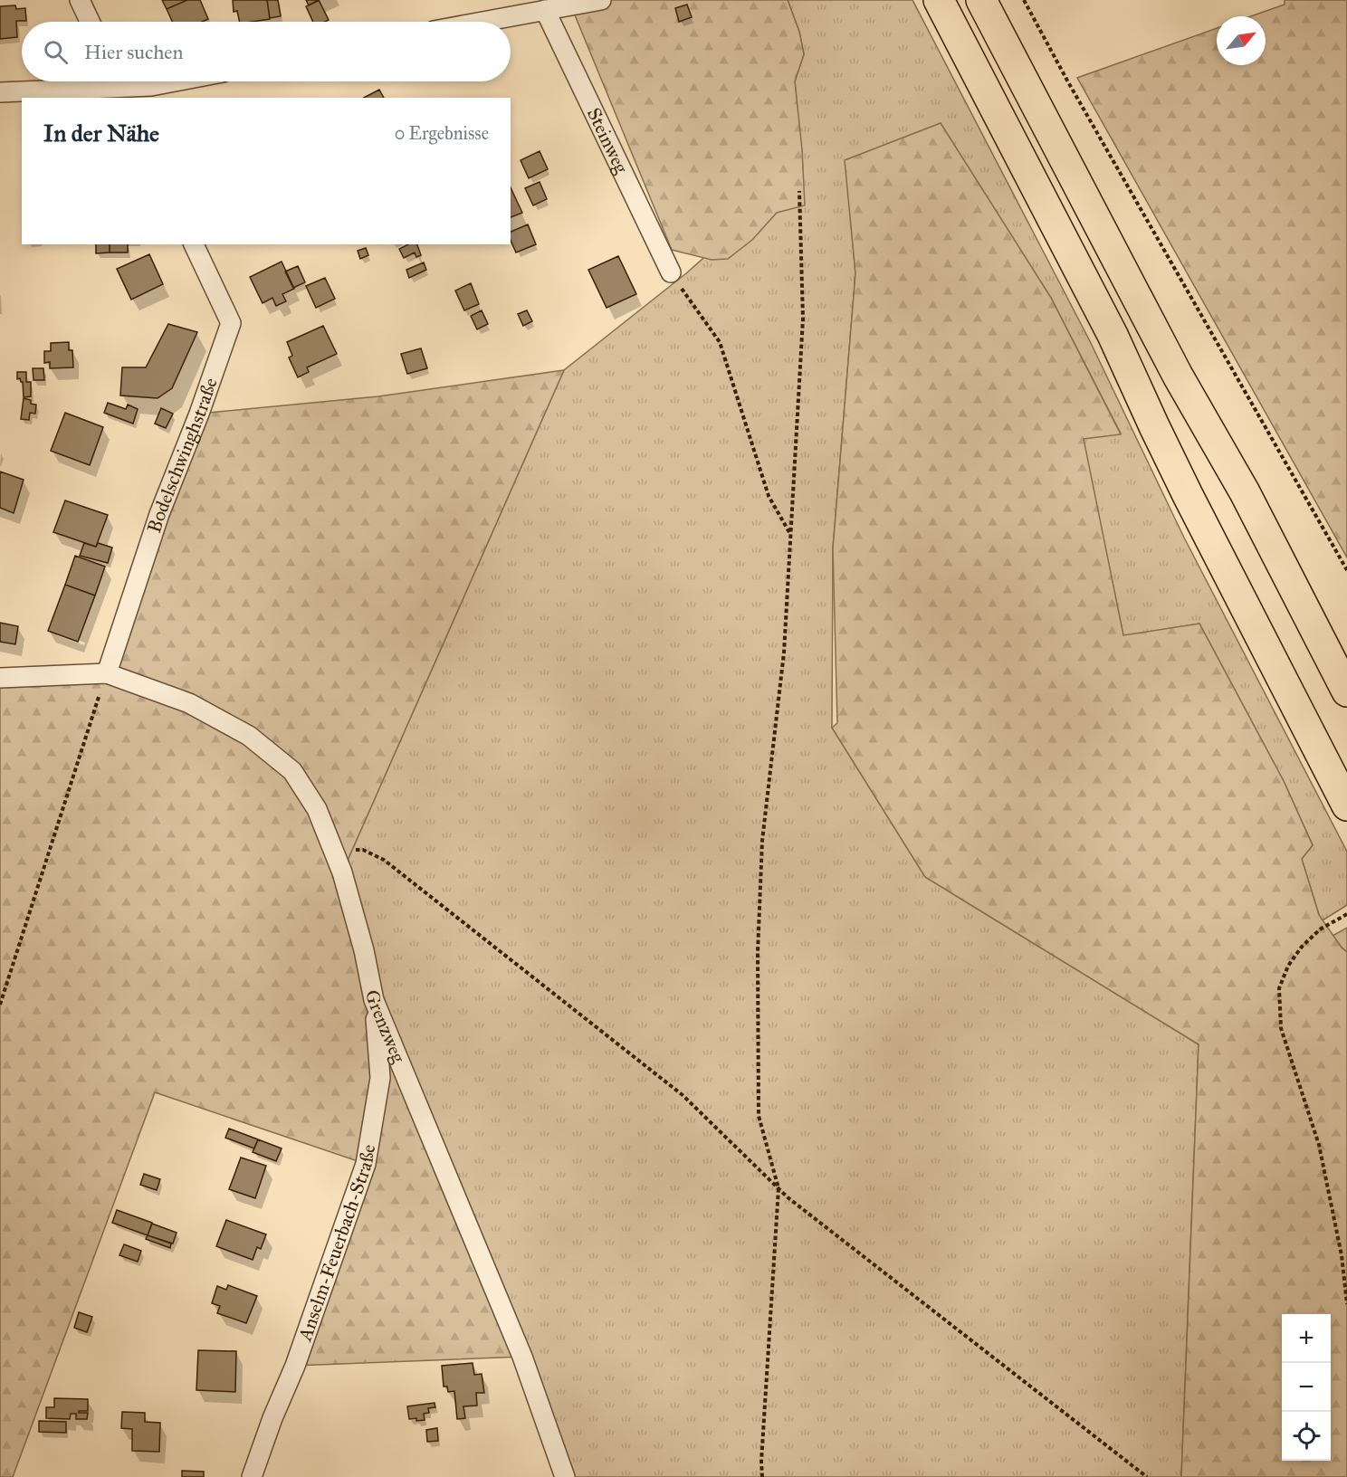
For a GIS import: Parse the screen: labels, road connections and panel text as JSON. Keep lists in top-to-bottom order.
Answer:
{
  "streets": {
    "street": [
      "Steinweg",
      "Bodelschwinghstraße",
      "Grenzweg",
      "Anselm-Feuerbach-Straße"
    ]
  },
  "crossings": [
    ["Bodelschwinghstraße", "Grenzweg"],
    ["Grenzweg", "Anselm-Feuerbach-Straße"]
  ],
  "north": "top right",
  "page": {
    "search": "Hier suchen",
    "heading": ["In der Nähe", "0 Ergebnisse"],
    "map_buttons": ["+", "−"]
  }
}
